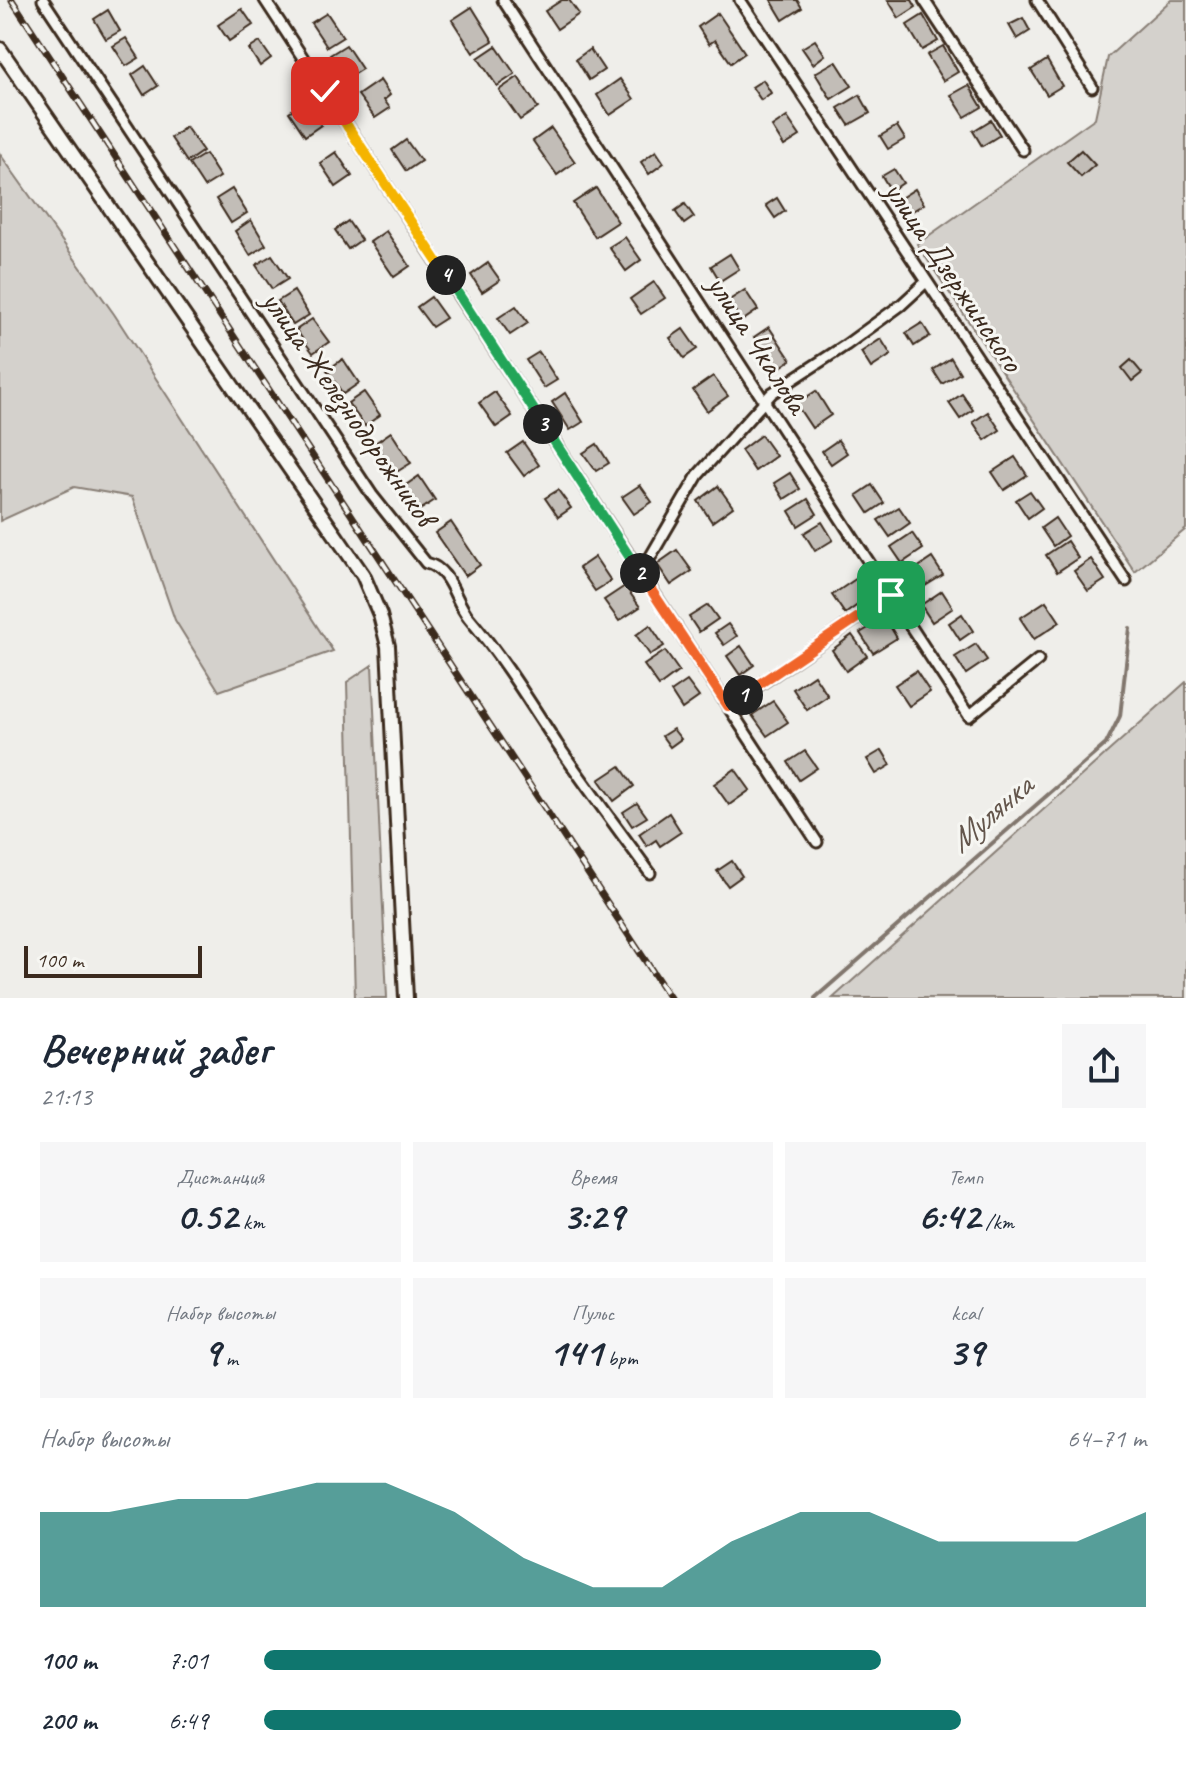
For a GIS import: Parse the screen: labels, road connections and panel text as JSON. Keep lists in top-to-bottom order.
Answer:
{
  "streets": {
    "street": ["улица Дзержинского", "улица Чкалова", "улица Железнодорожников"]
  },
  "water": ["Мулянка"],
  "scale_bar": "100 m",
  "page": {
    "pins": [
      "4",
      "3",
      "2",
      "1"
    ],
    "scale": "100 m",
    "heading": ["Вечерний забег", "21:13"],
    "stats": [
      ["Дистанция", "0.52 km"],
      ["Время", "3:29"],
      ["Темп", "6:42 /km"],
      ["Набор высоты", "9 m"],
      ["Пульс", "141 bpm"],
      ["kcal", "39"]
    ],
    "chart": ["Набор высоты", "64–71 m"],
    "list": [
      {
        "name": "100 m",
        "note": "7:01"
      },
      {
        "name": "200 m",
        "note": "6:49"
      }
    ]
  }
}
